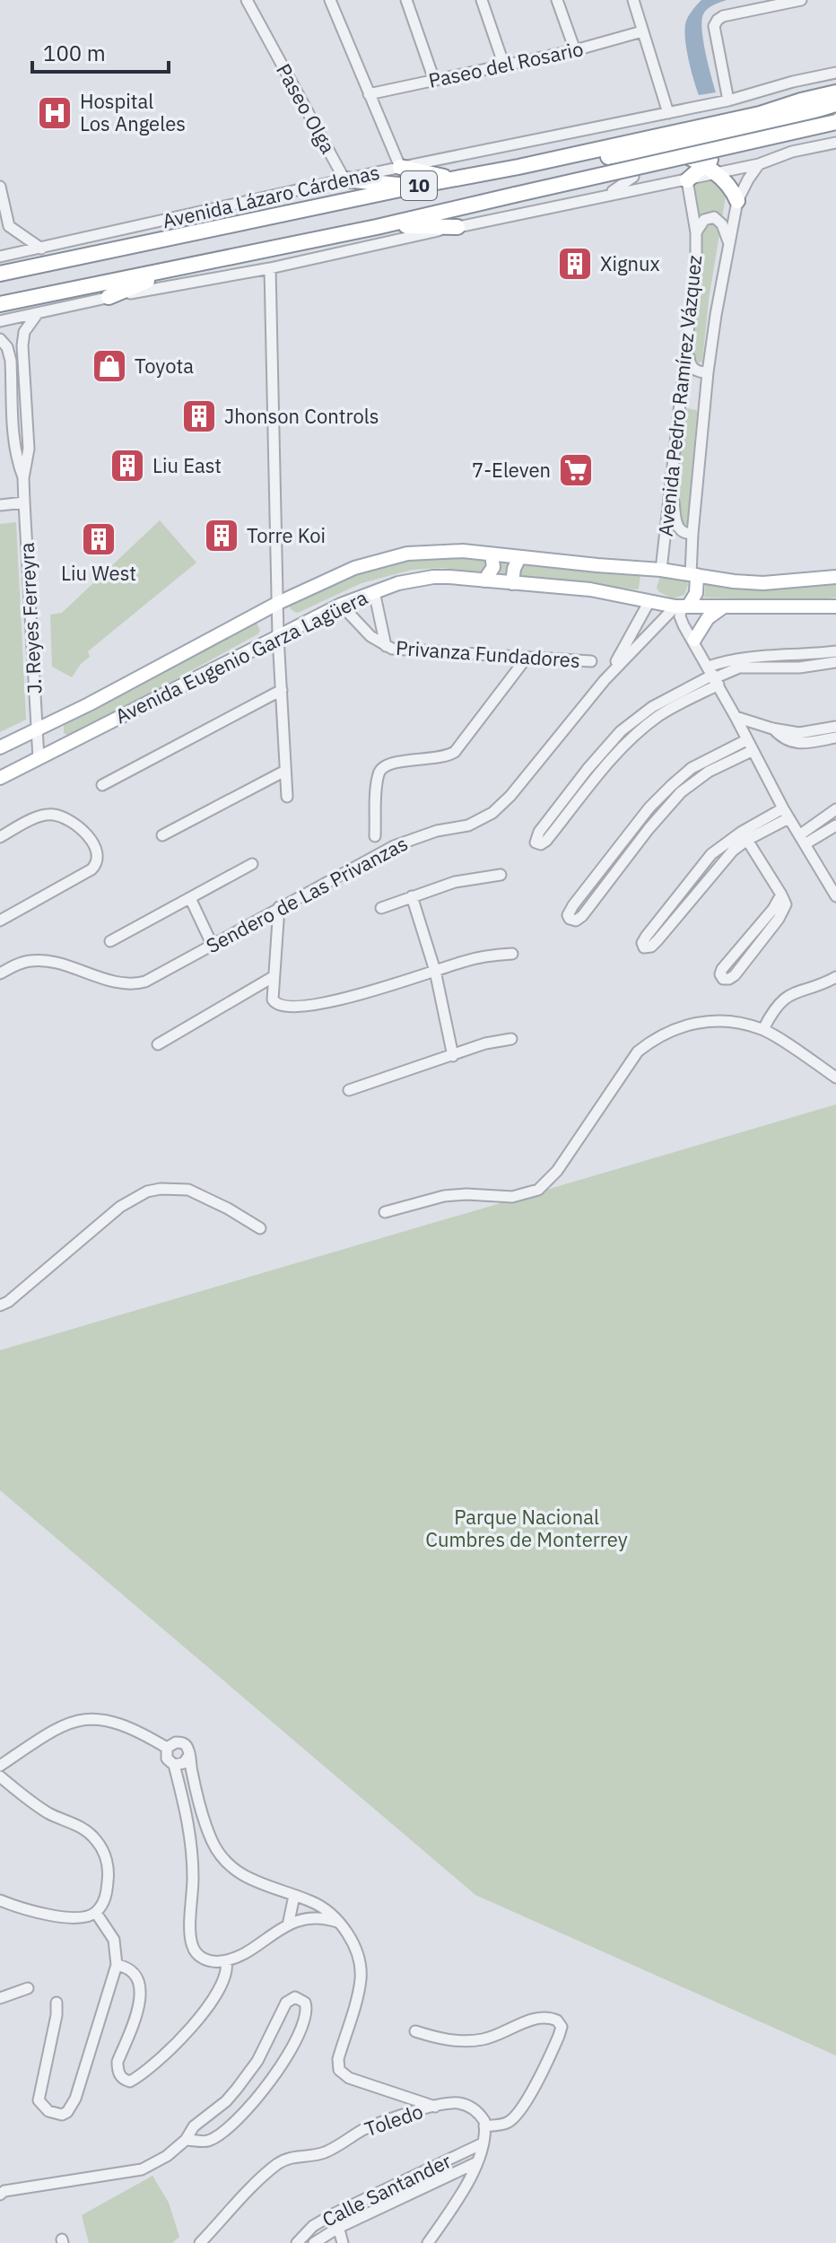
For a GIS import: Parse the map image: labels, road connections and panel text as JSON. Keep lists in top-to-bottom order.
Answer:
{
  "streets": {
    "highway": ["10", "Avenida Lázaro Cárdenas"],
    "main road": ["Avenida Eugenio Garza Lagüera"],
    "street": [
      "Paseo del Rosario",
      "Paseo Olga",
      "Avenida Pedro Ramírez Vázquez",
      "J. Reyes Ferreyra",
      "Privanza Fundadores",
      "Sendero de Las Privanzas",
      "Toledo",
      "Calle Santander"
    ]
  },
  "crossings": [
    ["Paseo Olga", "Avenida Lázaro Cárdenas"],
    ["Avenida Pedro Ramírez Vázquez", "Avenida Eugenio Garza Lagüera"],
    ["J. Reyes Ferreyra", "Avenida Eugenio Garza Lagüera"],
    ["Privanza Fundadores", "Avenida Eugenio Garza Lagüera"],
    ["Avenida Eugenio Garza Lagüera", "Sendero de Las Privanzas"]
  ],
  "parks": ["Parque Nacional Cumbres de Monterrey"],
  "places": {
    "hospital": ["Hospital Los Angeles"],
    "building": [
      "Xignux",
      "Jhonson Controls",
      "Liu East",
      "Torre Koi",
      "Liu West"
    ],
    "shop": ["Toyota"],
    "supermarket": ["7-Eleven"]
  },
  "scale_bar": "100 m"
}
